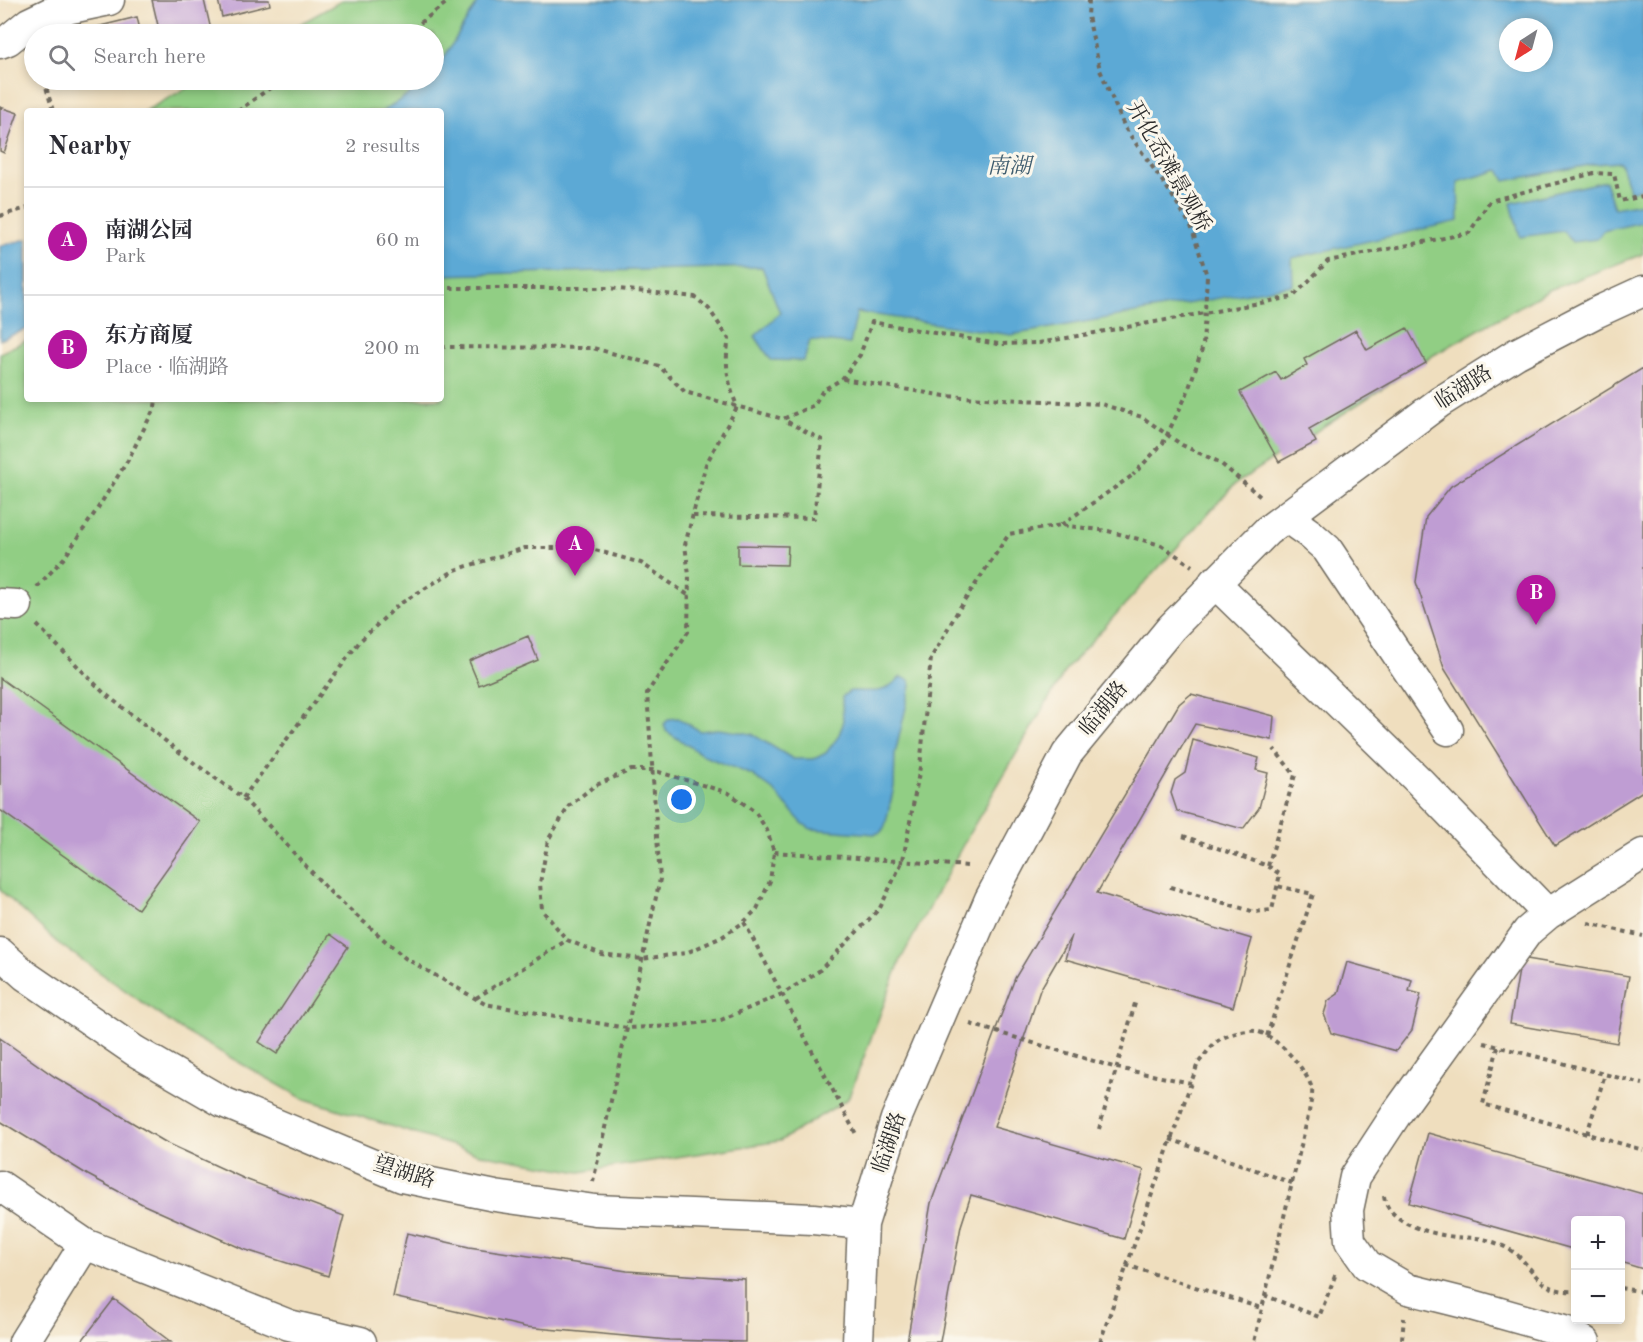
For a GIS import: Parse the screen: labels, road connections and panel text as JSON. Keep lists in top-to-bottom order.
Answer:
{
  "streets": {
    "street": ["临湖路", "望湖路"],
    "path": ["开化岙滩景观桥"]
  },
  "crossings": [
    ["临湖路", "望湖路"]
  ],
  "water": ["南湖"],
  "north": "bottom left",
  "page": {
    "search": "Search here",
    "heading": ["Nearby", "2 results"],
    "list": [
      {
        "mark": "A",
        "name": "南湖公园",
        "note": "Park",
        "value": "60 m"
      },
      {
        "mark": "B",
        "name": "东方商厦",
        "note": "Place · 临湖路",
        "value": "200 m"
      }
    ],
    "pins": ["A", "B"],
    "map_buttons": ["+", "−"]
  }
}
